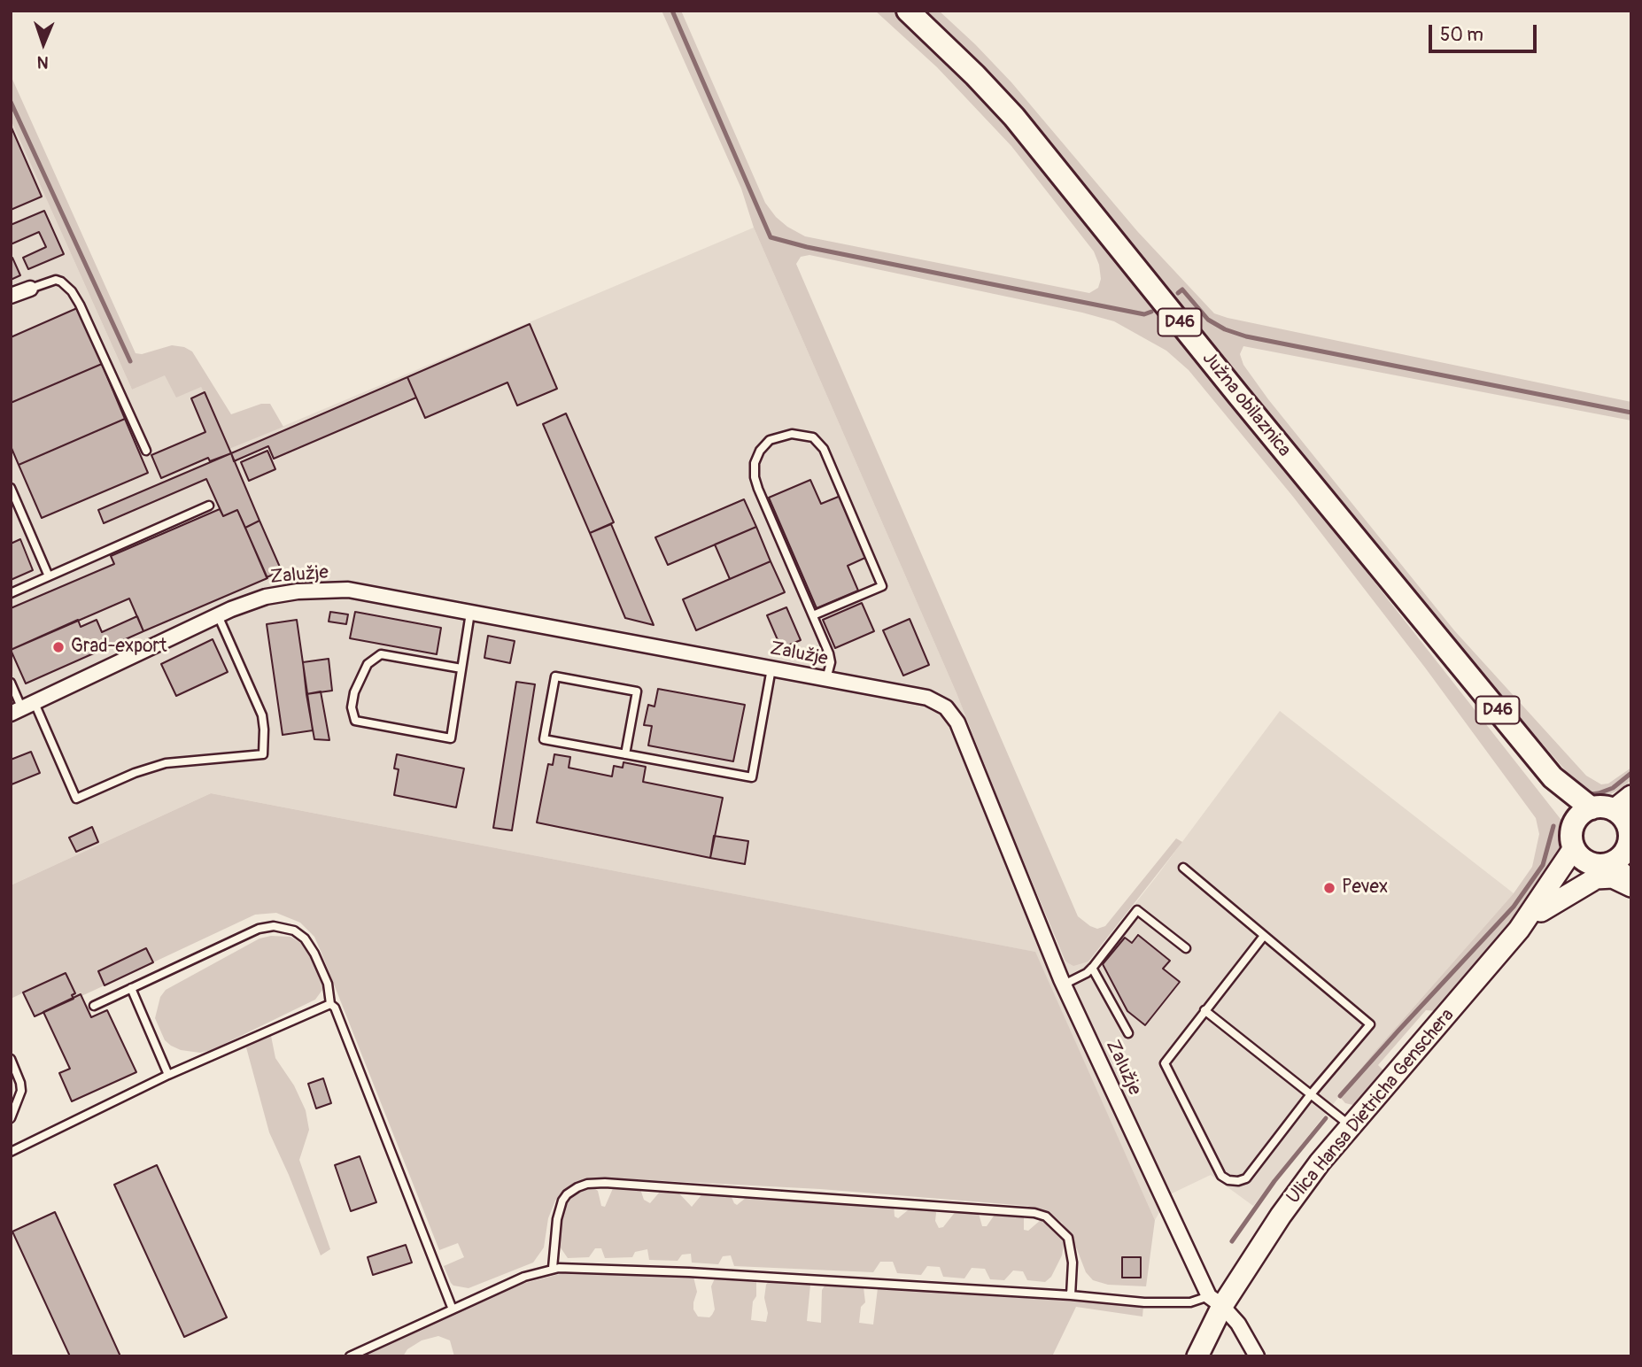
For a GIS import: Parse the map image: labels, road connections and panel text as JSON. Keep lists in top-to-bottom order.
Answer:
{
  "streets": {
    "main road": ["D46", "Južna obilaznica", "Ulica Hansa Dietricha Genschera"],
    "street": ["Zalužje"]
  },
  "crossings": [
    ["Južna obilaznica", "Ulica Hansa Dietricha Genschera"],
    ["Zalužje", "Ulica Hansa Dietricha Genschera"]
  ],
  "places": ["Grad-export", "Pevex"],
  "scale_bar": "50 m",
  "north": "bottom"
}
